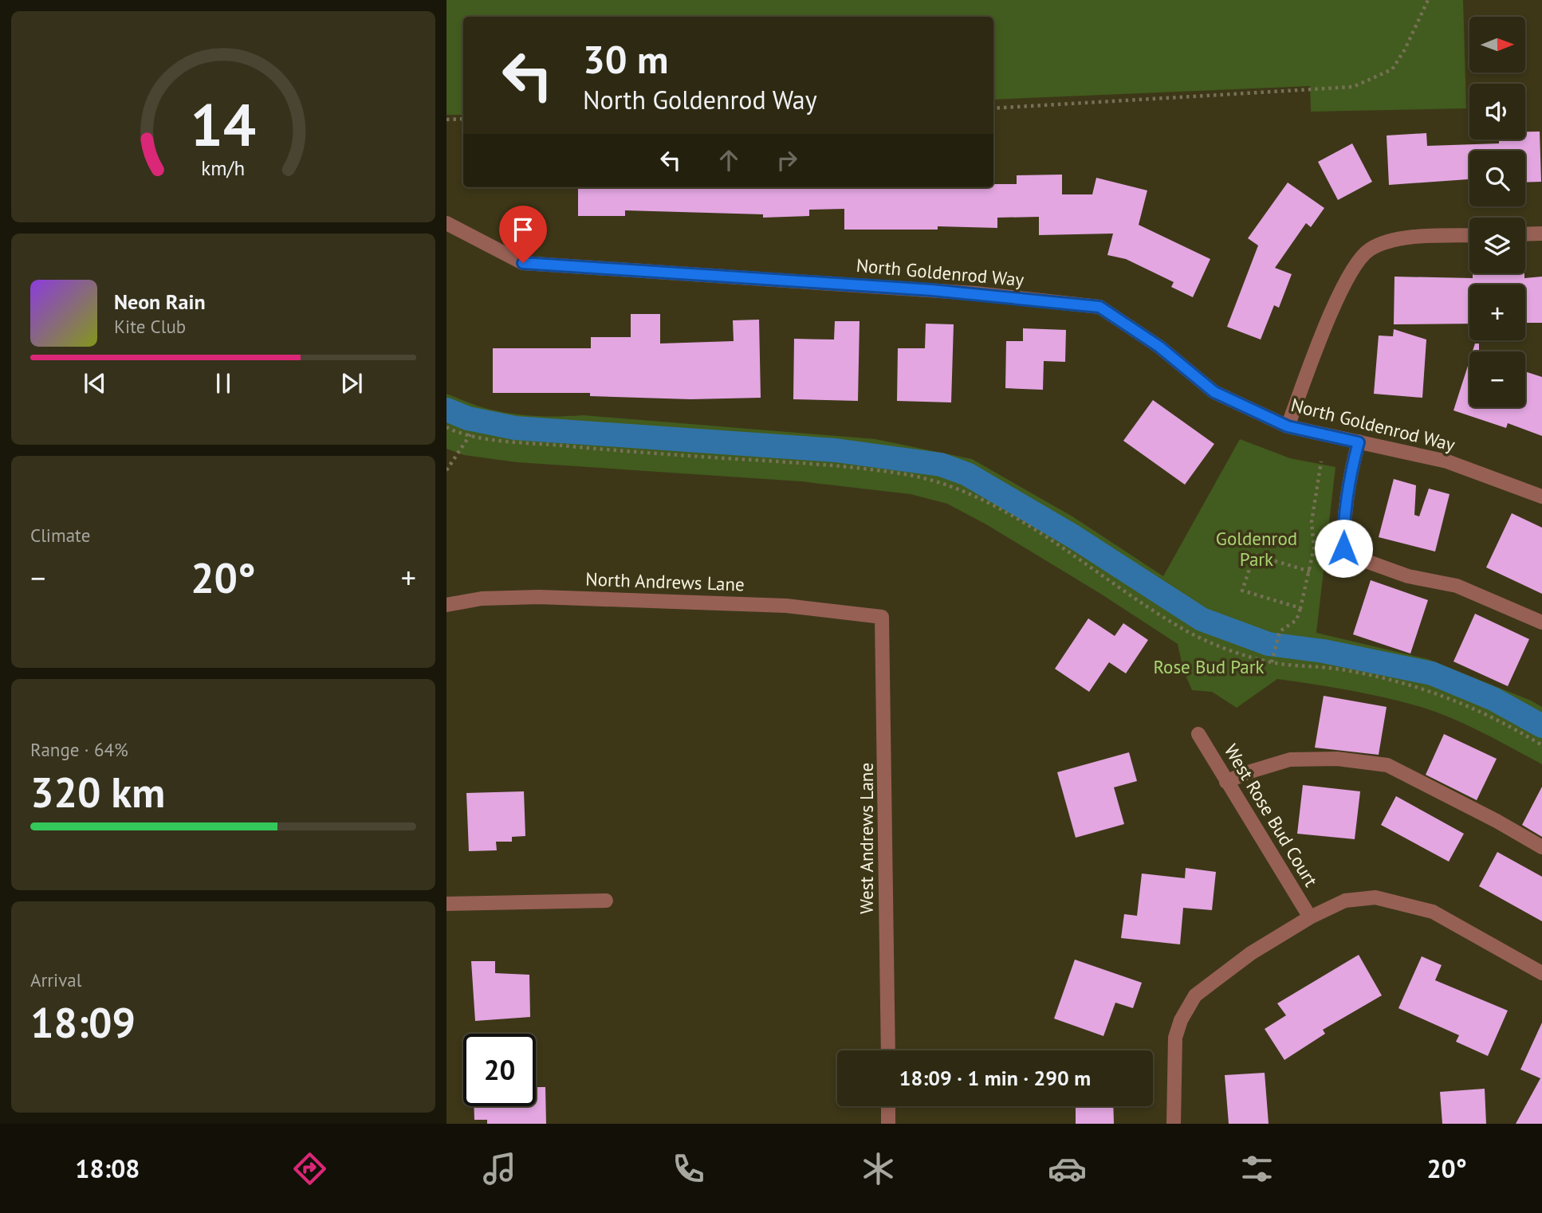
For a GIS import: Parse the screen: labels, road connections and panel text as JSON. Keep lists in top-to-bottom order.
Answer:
{
  "streets": {
    "street": [
      "North Goldenrod Way",
      "North Andrews Lane",
      "West Rose Bud Court",
      "West Andrews Lane"
    ]
  },
  "crossings": [
    ["North Andrews Lane", "West Andrews Lane"]
  ],
  "parks": ["Goldenrod Park", "Rose Bud Park"],
  "north": "right",
  "page": {
    "map_buttons": ["+", "−"],
    "turn": ["30 m", "North Goldenrod Way"],
    "song": ["Neon Rain", "Kite Club"],
    "tile": [
      "Climate",
      ["Range · 64%", "320 km"],
      ["Arrival", "18:09"]
    ],
    "heat": ["−", "20°", "+"],
    "limit": "20",
    "trip": "18:09 · 1 min · 290 m",
    "tabs": ["18:08", "20°"],
    "gauge": ["14", "km/h"]
  }
}
